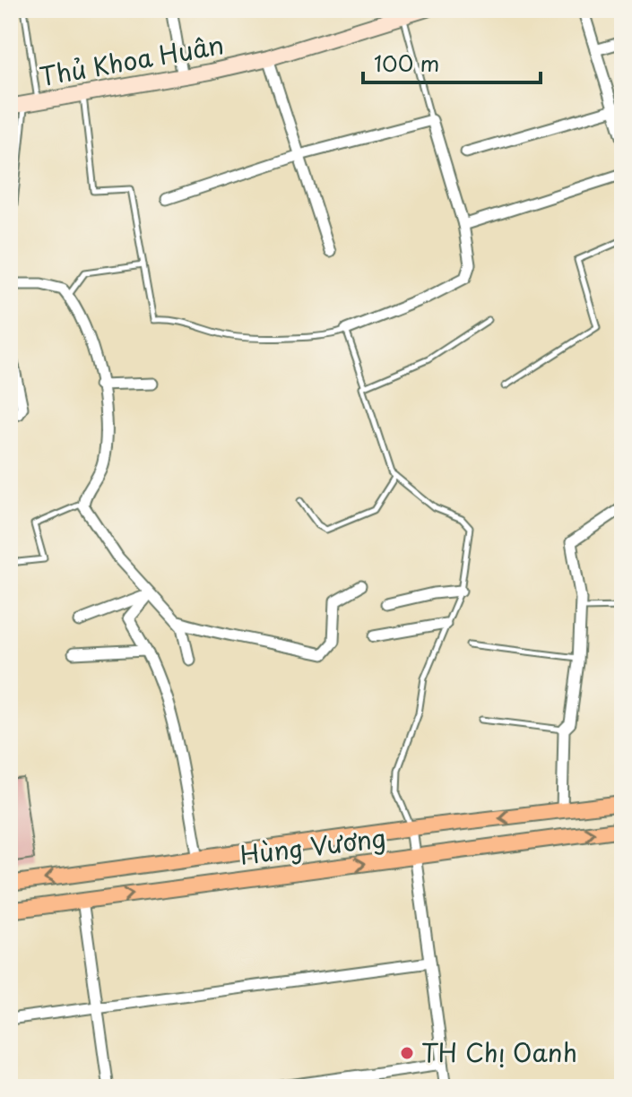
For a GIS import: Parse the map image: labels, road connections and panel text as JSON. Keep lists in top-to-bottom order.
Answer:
{
  "streets": {
    "main road": ["Thủ Khoa Huân", "Hùng Vương"]
  },
  "places": ["TH Chị Oanh"],
  "scale_bar": "100 m"
}
